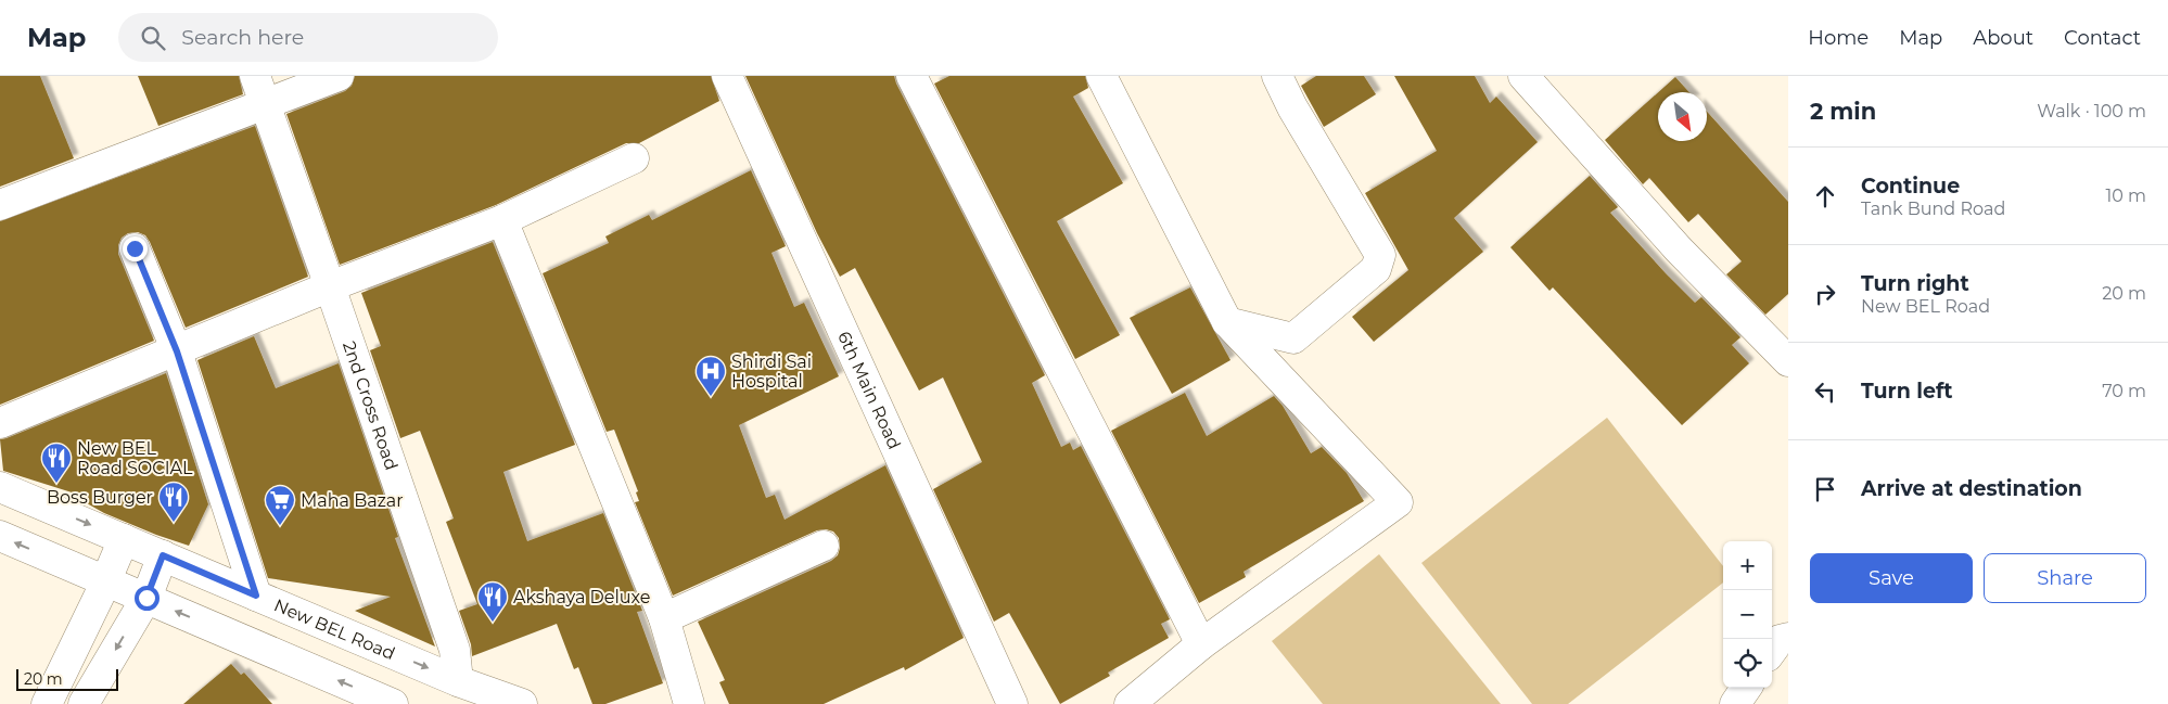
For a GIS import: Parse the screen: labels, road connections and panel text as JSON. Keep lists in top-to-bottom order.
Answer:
{
  "streets": {
    "street": ["6th Main Road", "2nd Cross Road", "New BEL Road"]
  },
  "crossings": [
    ["2nd Cross Road", "New BEL Road"]
  ],
  "places": {
    "hospital": ["Shirdi Sai Hospital"],
    "restaurant": ["New BEL Road SOCIAL", "Boss Burger", "Akshaya Deluxe"],
    "supermarket": ["Maha Bazar"]
  },
  "scale_bar": "20 m",
  "north": "bottom right",
  "page": {
    "header": "Map",
    "search": "Search here",
    "nav": [
      "Home",
      "Map",
      "About",
      "Contact"
    ],
    "heading": ["2 min", "Walk · 100 m"],
    "list": [
      ["Continue", "Tank Bund Road", "10 m"],
      ["Turn right", "New BEL Road", "20 m"],
      ["Turn left", "70 m"],
      "Arrive at destination"
    ],
    "buttons": ["Save", "Share"],
    "map_buttons": ["+", "−"],
    "scale": "20 m"
  }
}
